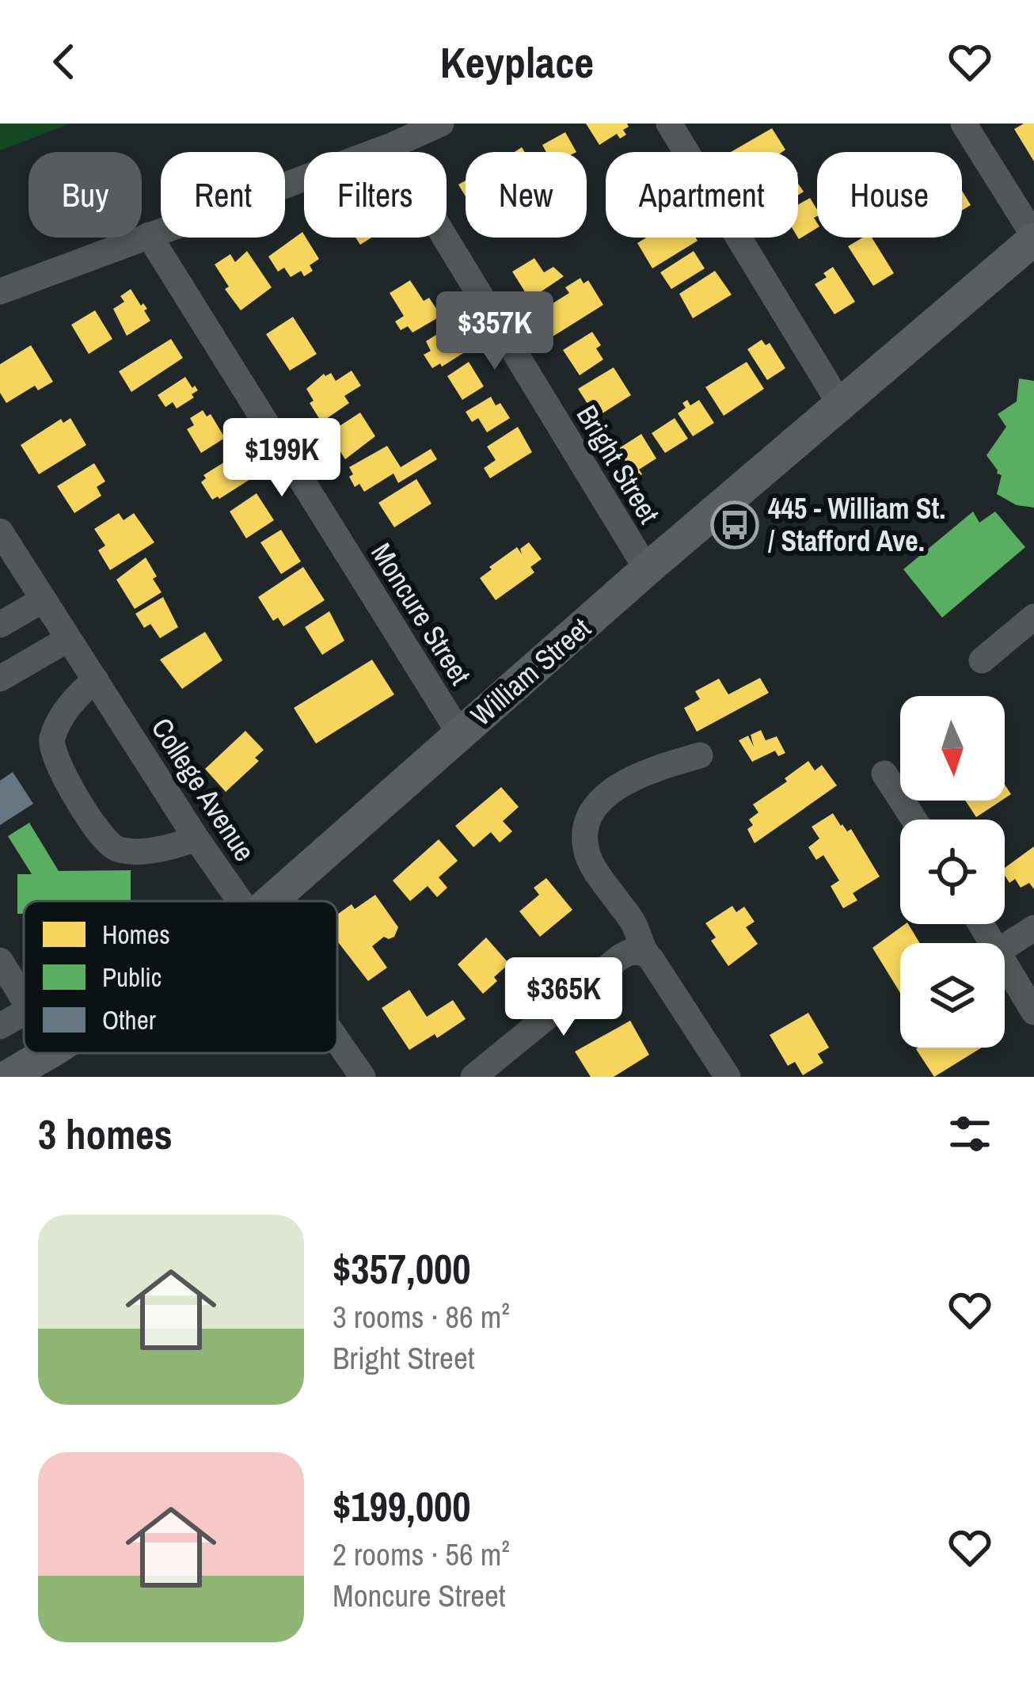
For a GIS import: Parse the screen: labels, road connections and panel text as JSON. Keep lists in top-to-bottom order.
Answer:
{
  "streets": {
    "main road": ["William Street"],
    "street": ["Bright Street", "Moncure Street", "College Avenue"]
  },
  "crossings": [
    ["Bright Street", "William Street"],
    ["Moncure Street", "William Street"]
  ],
  "places": {
    "bus stop": ["445 - William St. / Stafford Ave."]
  },
  "legend": ["Homes", "Public", "Other"],
  "north": "bottom",
  "page": {
    "header": "Keyplace",
    "chip": [
      "Buy",
      "Rent",
      "Filters",
      "New",
      "Apartment",
      "House"
    ],
    "price": ["$357K", "$199K", "$365K"],
    "heading": "3 homes",
    "list": [
      {
        "name": "$357,000",
        "note": "3 rooms · 86 m² · Bright Street"
      },
      {
        "name": "$199,000",
        "note": "2 rooms · 56 m² · Moncure Street"
      }
    ]
  }
}
